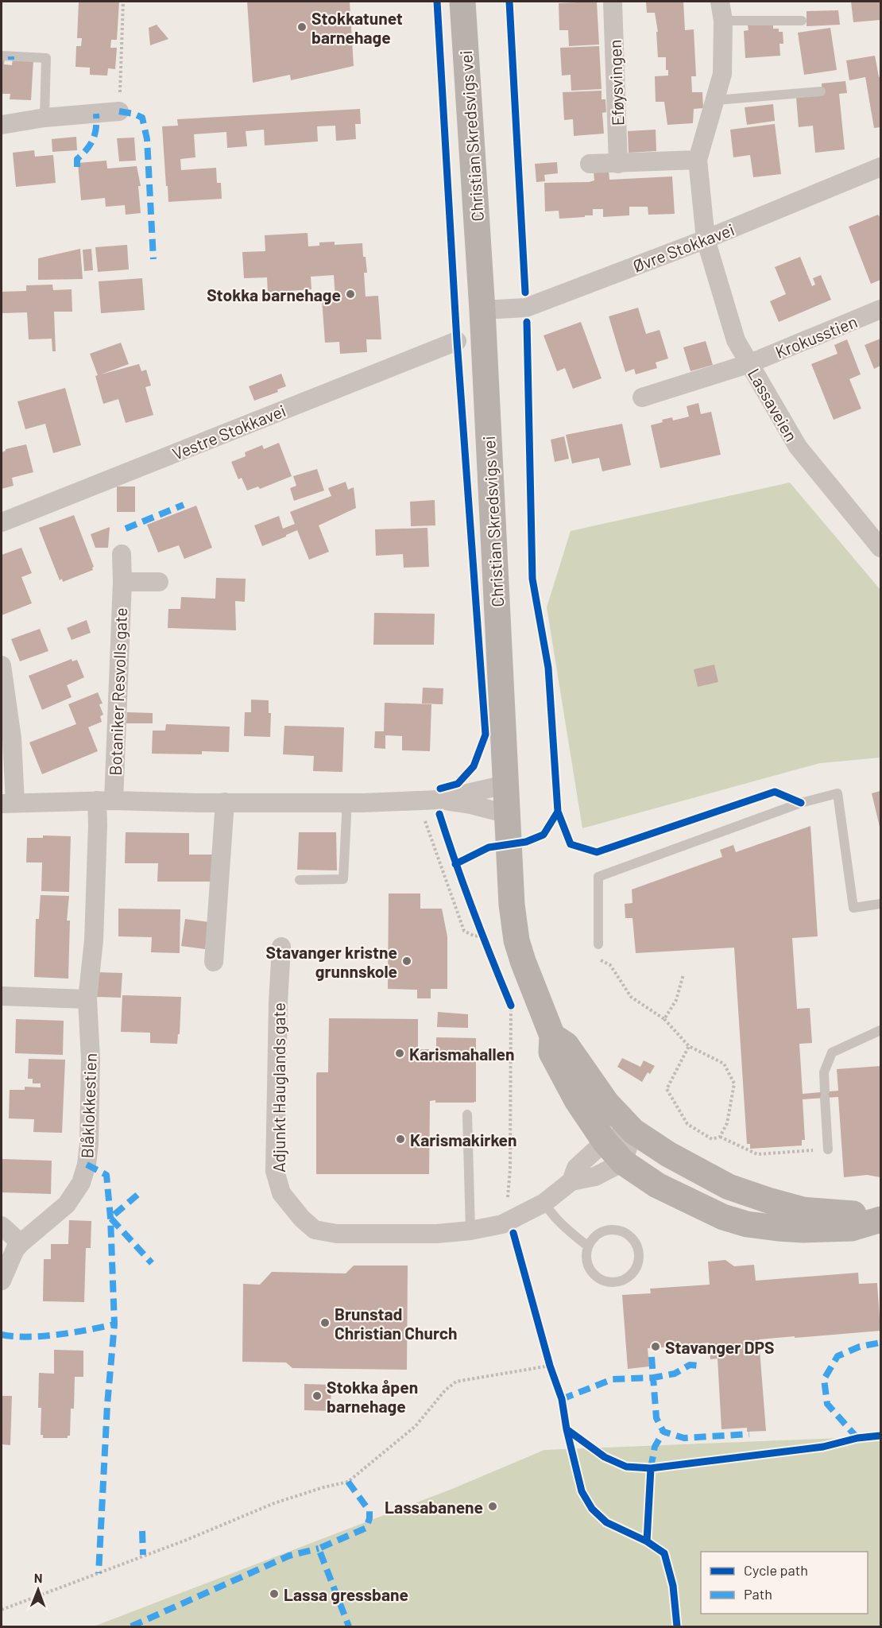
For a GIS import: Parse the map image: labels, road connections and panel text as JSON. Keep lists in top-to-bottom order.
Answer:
{
  "streets": {
    "main road": ["Christian Skredsvigs vei"],
    "street": [
      "Eføysvingen",
      "Øvre Stokkavei",
      "Krokusstien",
      "Lassaveien",
      "Vestre Stokkavei",
      "Botaniker Resvolls gate",
      "Adjunkt Hauglands gate",
      "Blåklokkestien"
    ]
  },
  "crossings": [
    ["Christian Skredsvigs vei", "Øvre Stokkavei"],
    ["Christian Skredsvigs vei", "Adjunkt Hauglands gate"],
    ["Øvre Stokkavei", "Lassaveien"],
    ["Krokusstien", "Lassaveien"],
    ["Botaniker Resvolls gate", "Blåklokkestien"]
  ],
  "places": [
    "Stokkatunet barnehage",
    "Stokka barnehage",
    "Stavanger kristne grunnskole",
    "Karismahallen",
    "Karismakirken",
    "Brunstad Christian Church",
    "Stavanger DPS",
    "Stokka åpen barnehage",
    "Lassabanene",
    "Lassa gressbane"
  ],
  "legend": ["Cycle path", "Path"],
  "north": "top"
}
